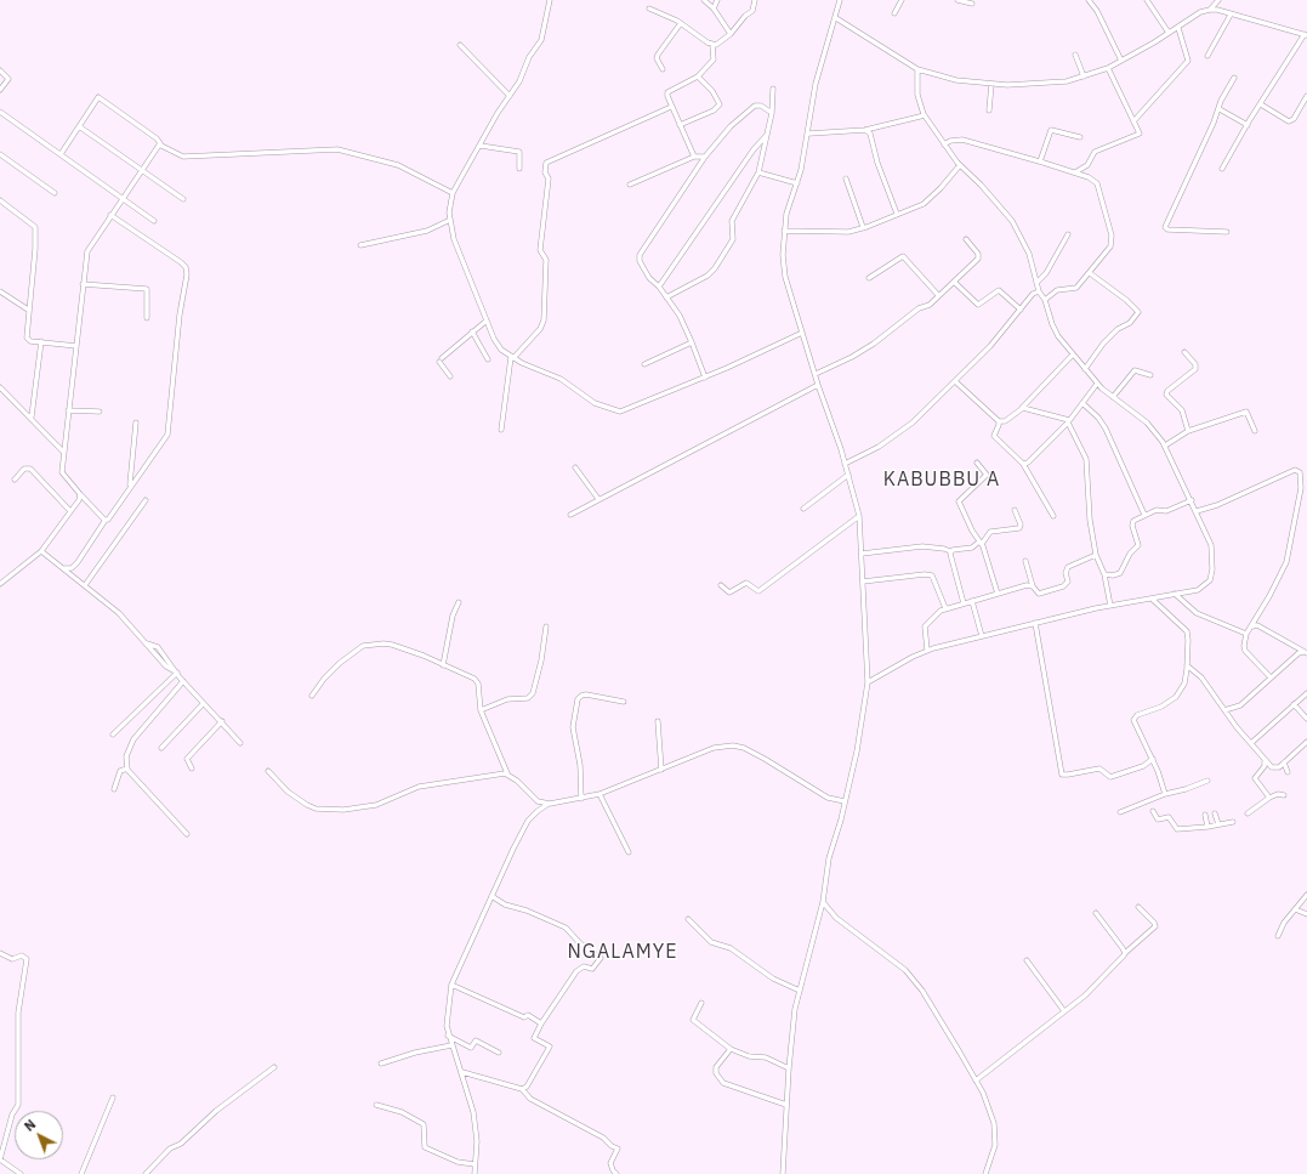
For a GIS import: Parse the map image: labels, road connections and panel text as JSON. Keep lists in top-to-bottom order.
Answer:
{
  "districts": ["KABUBBU A", "NGALAMYE"],
  "north": "top left"
}
